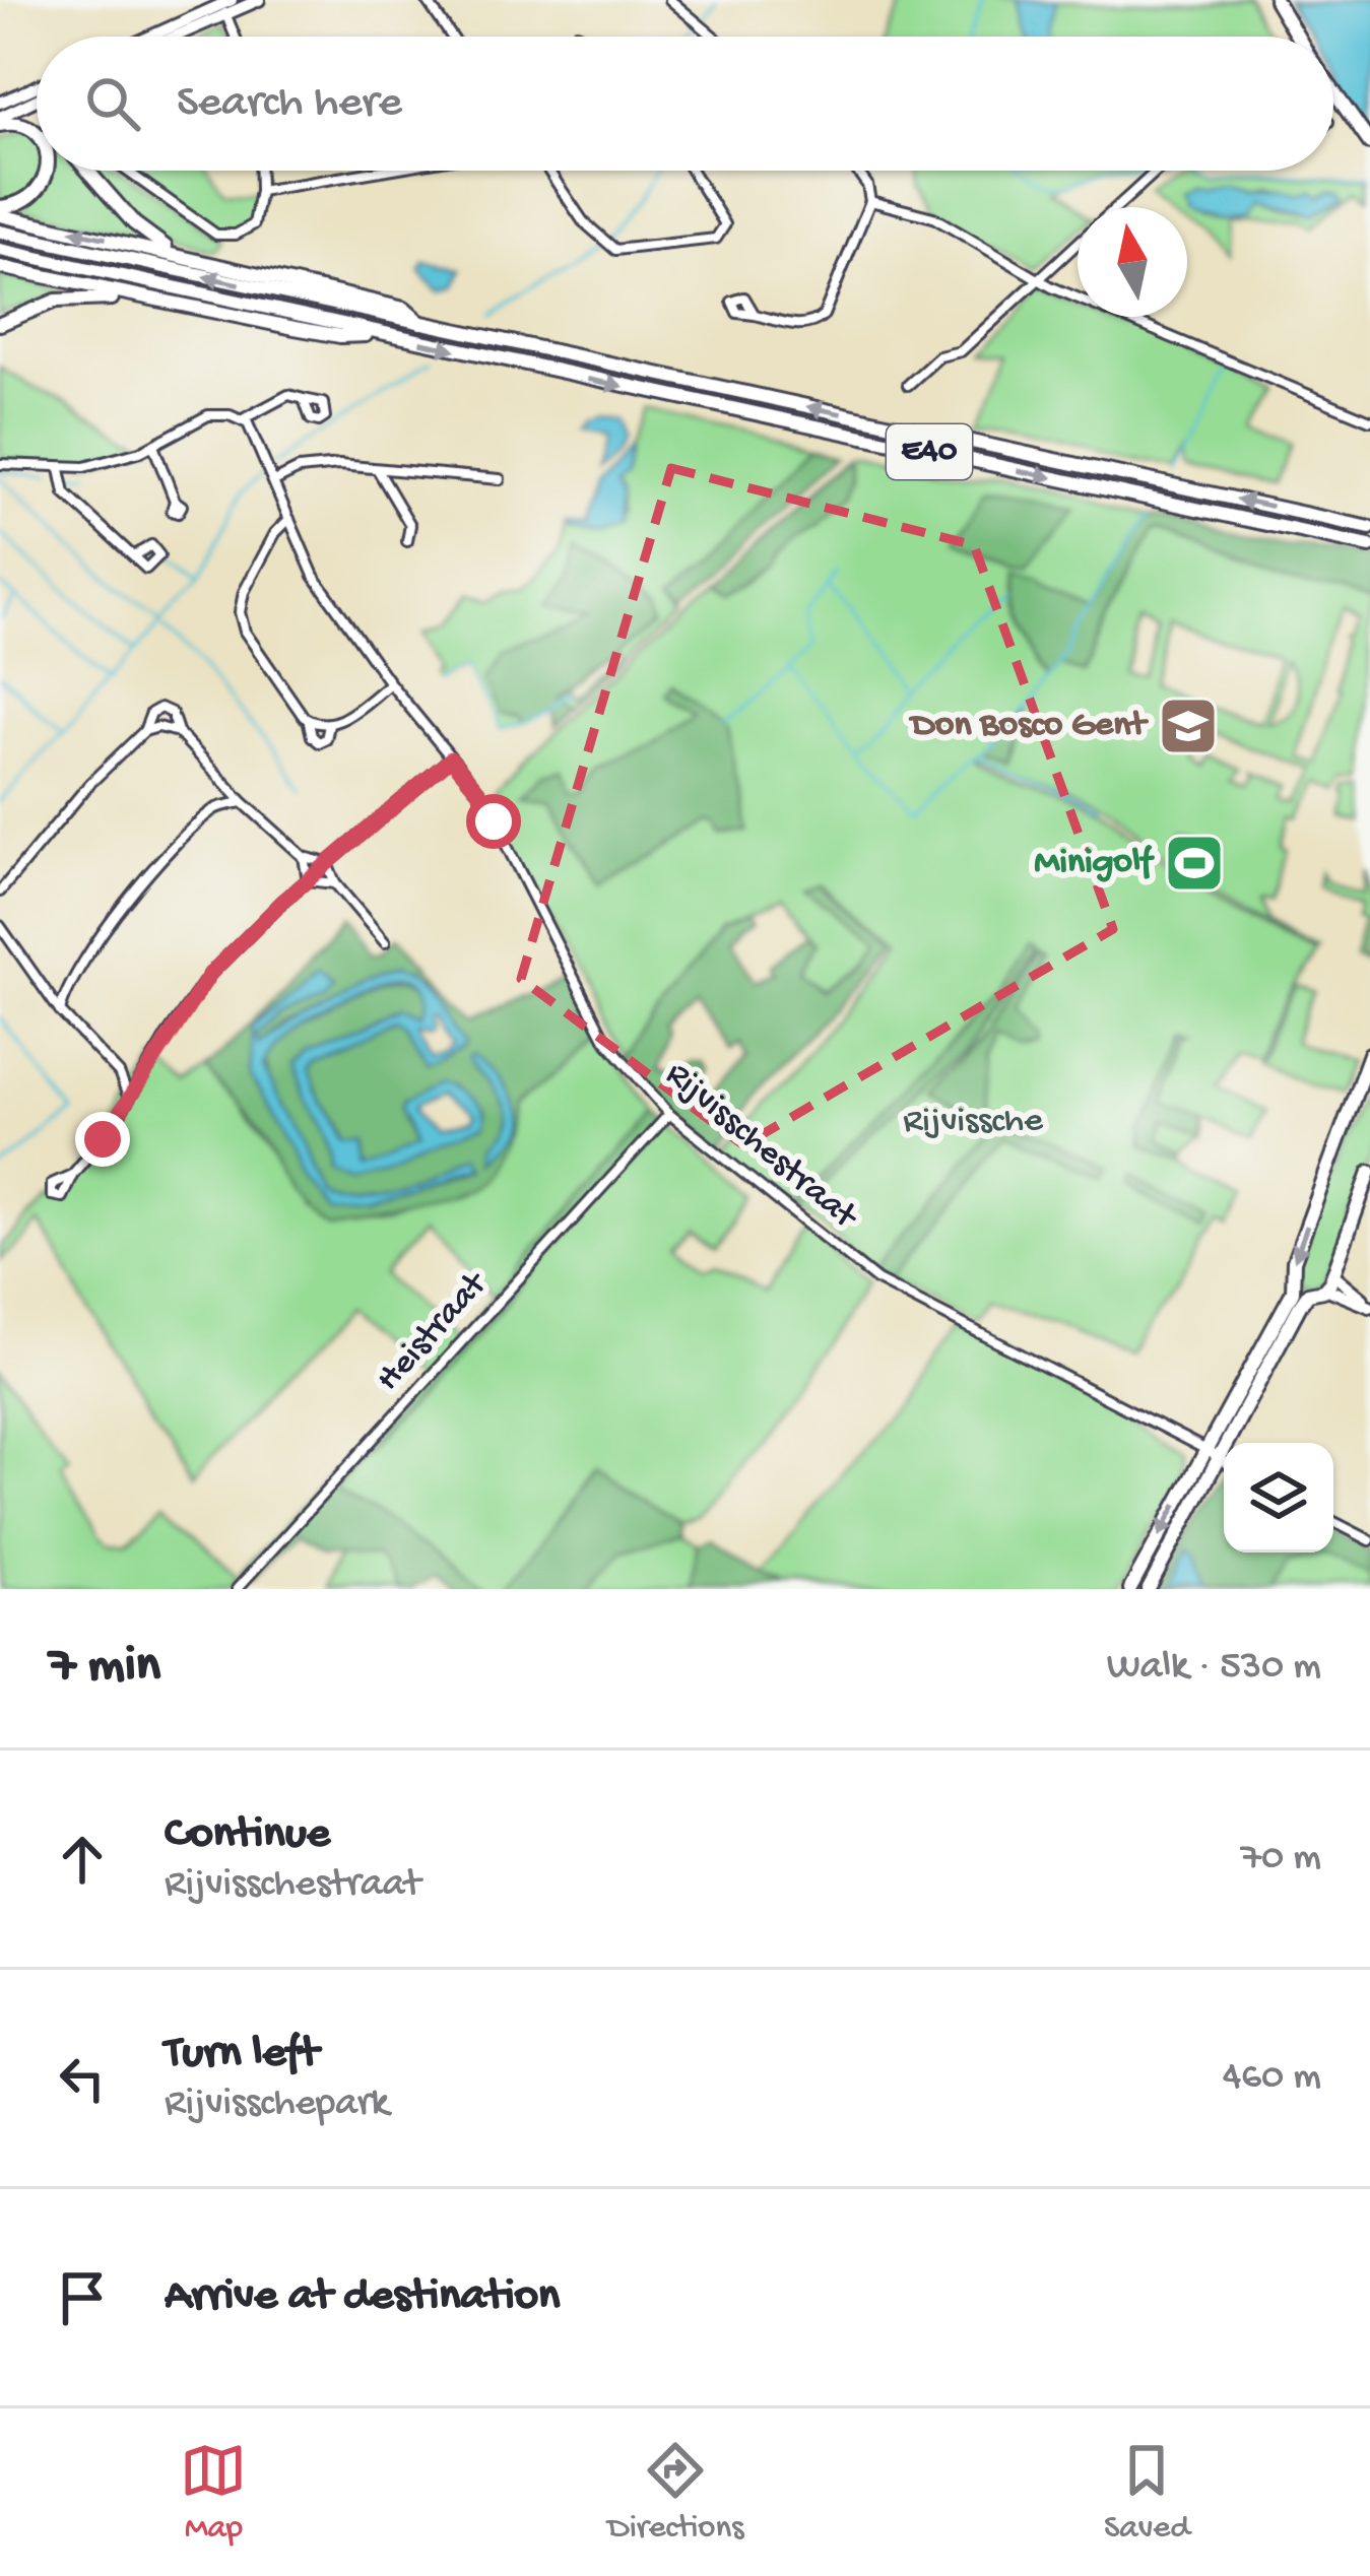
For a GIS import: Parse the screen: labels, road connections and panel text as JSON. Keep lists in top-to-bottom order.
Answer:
{
  "streets": {
    "highway": ["E40"],
    "street": ["Rijvisschestraat", "Heistraat"]
  },
  "crossings": [
    ["Rijvisschestraat", "Heistraat"]
  ],
  "parks": ["Rijvissche"],
  "places": {
    "school or university": ["Don Bosco Gent"],
    "sports": ["Minigolf"]
  },
  "north": "top",
  "page": {
    "search": "Search here",
    "heading": ["7 min", "Walk · 530 m"],
    "list": [
      ["Continue", "Rijvisschestraat", "70 m"],
      ["Turn left", "Rijvisschepark", "460 m"],
      "Arrive at destination"
    ],
    "nav": ["Map", "Directions", "Saved"]
  }
}
